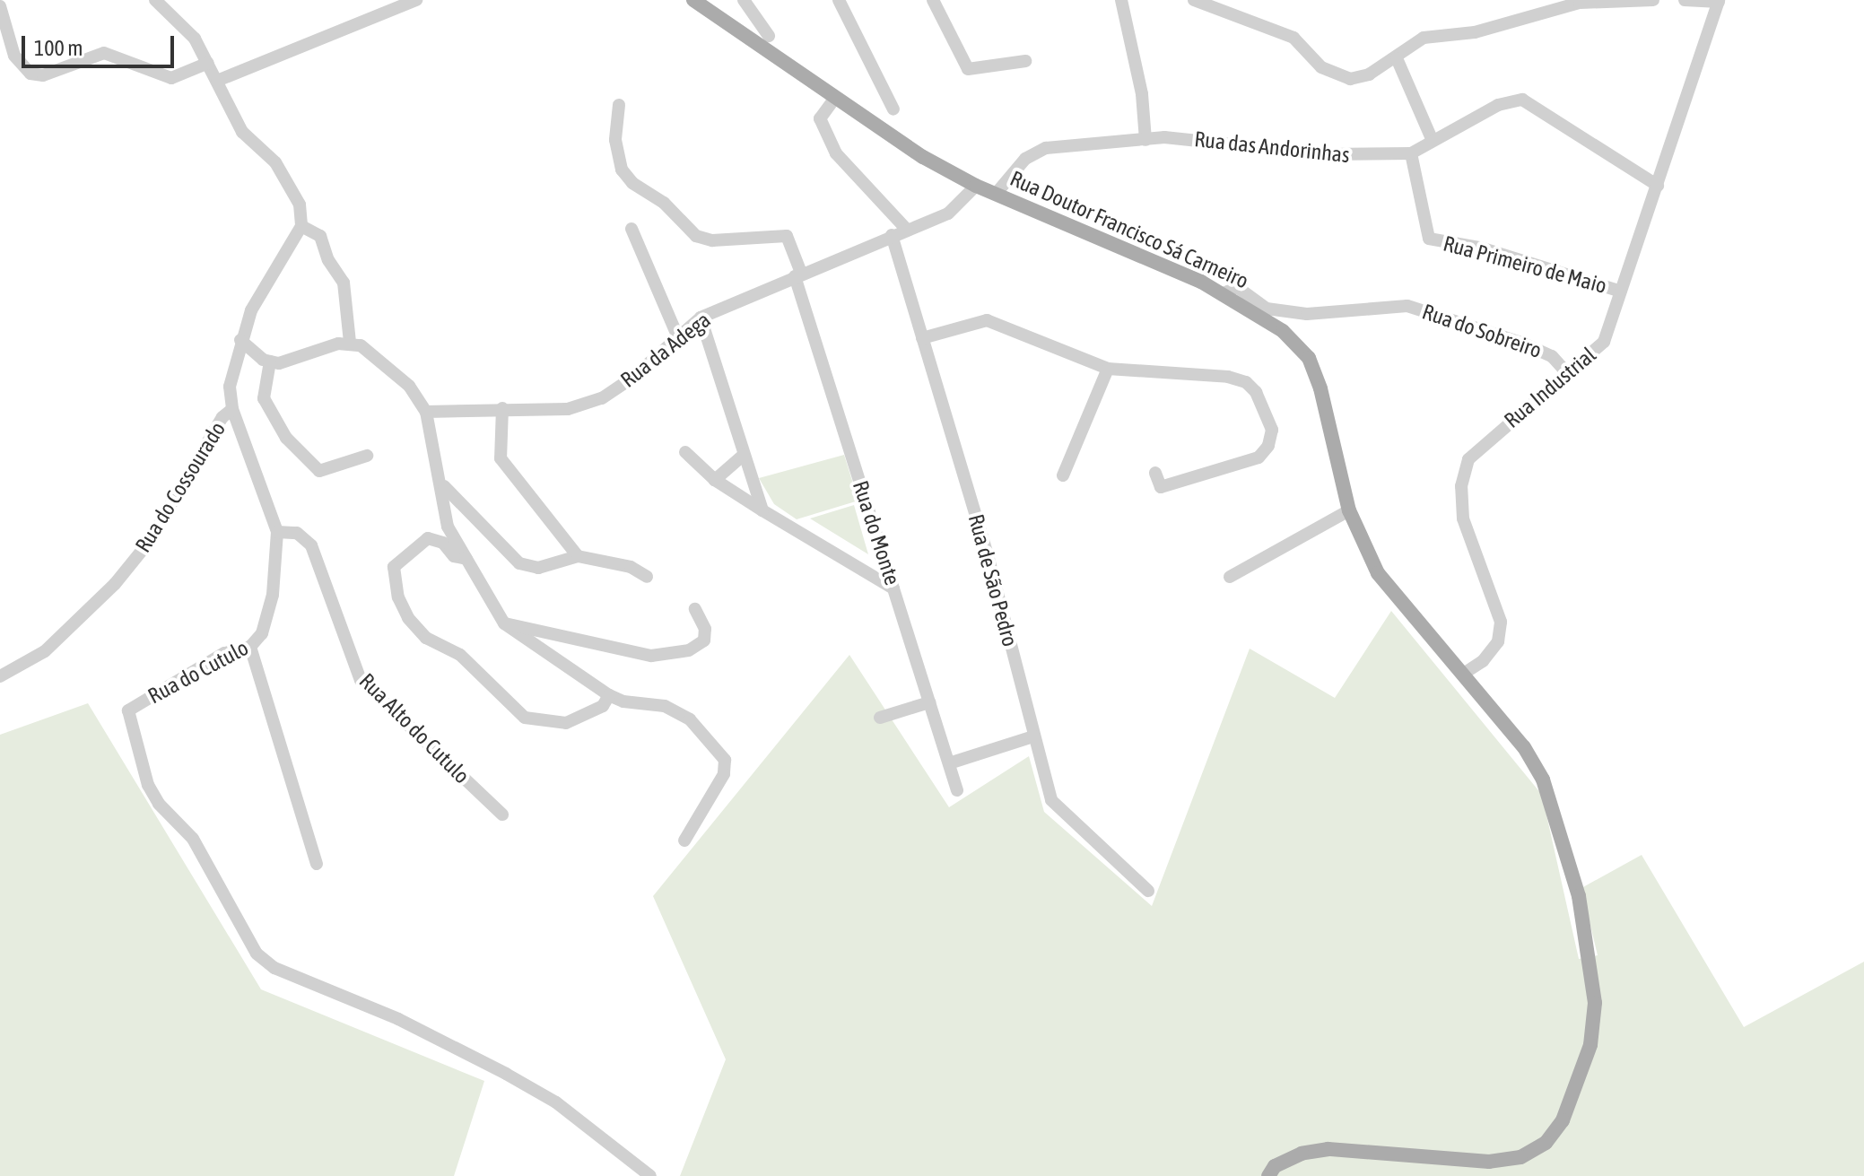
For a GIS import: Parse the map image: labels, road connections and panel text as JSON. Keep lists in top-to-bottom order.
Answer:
{
  "streets": {
    "main road": ["Rua Doutor Francisco Sá Carneiro"],
    "street": [
      "Rua das Andorinhas",
      "Rua Primeiro de Maio",
      "Rua do Sobreiro",
      "Rua da Adega",
      "Rua Industrial",
      "Rua do Cossourado",
      "Rua do Monte",
      "Rua de São Pedro",
      "Rua do Cutulo",
      "Rua Alto do Cutulo"
    ]
  },
  "crossings": [
    ["Rua das Andorinhas", "Rua Doutor Francisco Sá Carneiro"],
    ["Rua das Andorinhas", "Rua Primeiro de Maio"],
    ["Rua das Andorinhas", "Rua Industrial"],
    ["Rua Doutor Francisco Sá Carneiro", "Rua do Sobreiro"],
    ["Rua Doutor Francisco Sá Carneiro", "Rua da Adega"],
    ["Rua Doutor Francisco Sá Carneiro", "Rua Industrial"],
    ["Rua Primeiro de Maio", "Rua Industrial"],
    ["Rua do Sobreiro", "Rua Industrial"],
    ["Rua da Adega", "Rua do Monte"],
    ["Rua da Adega", "Rua de São Pedro"],
    ["Rua do Cossourado", "Rua do Cutulo"],
    ["Rua do Cutulo", "Rua Alto do Cutulo"]
  ],
  "scale_bar": "100 m"
}
